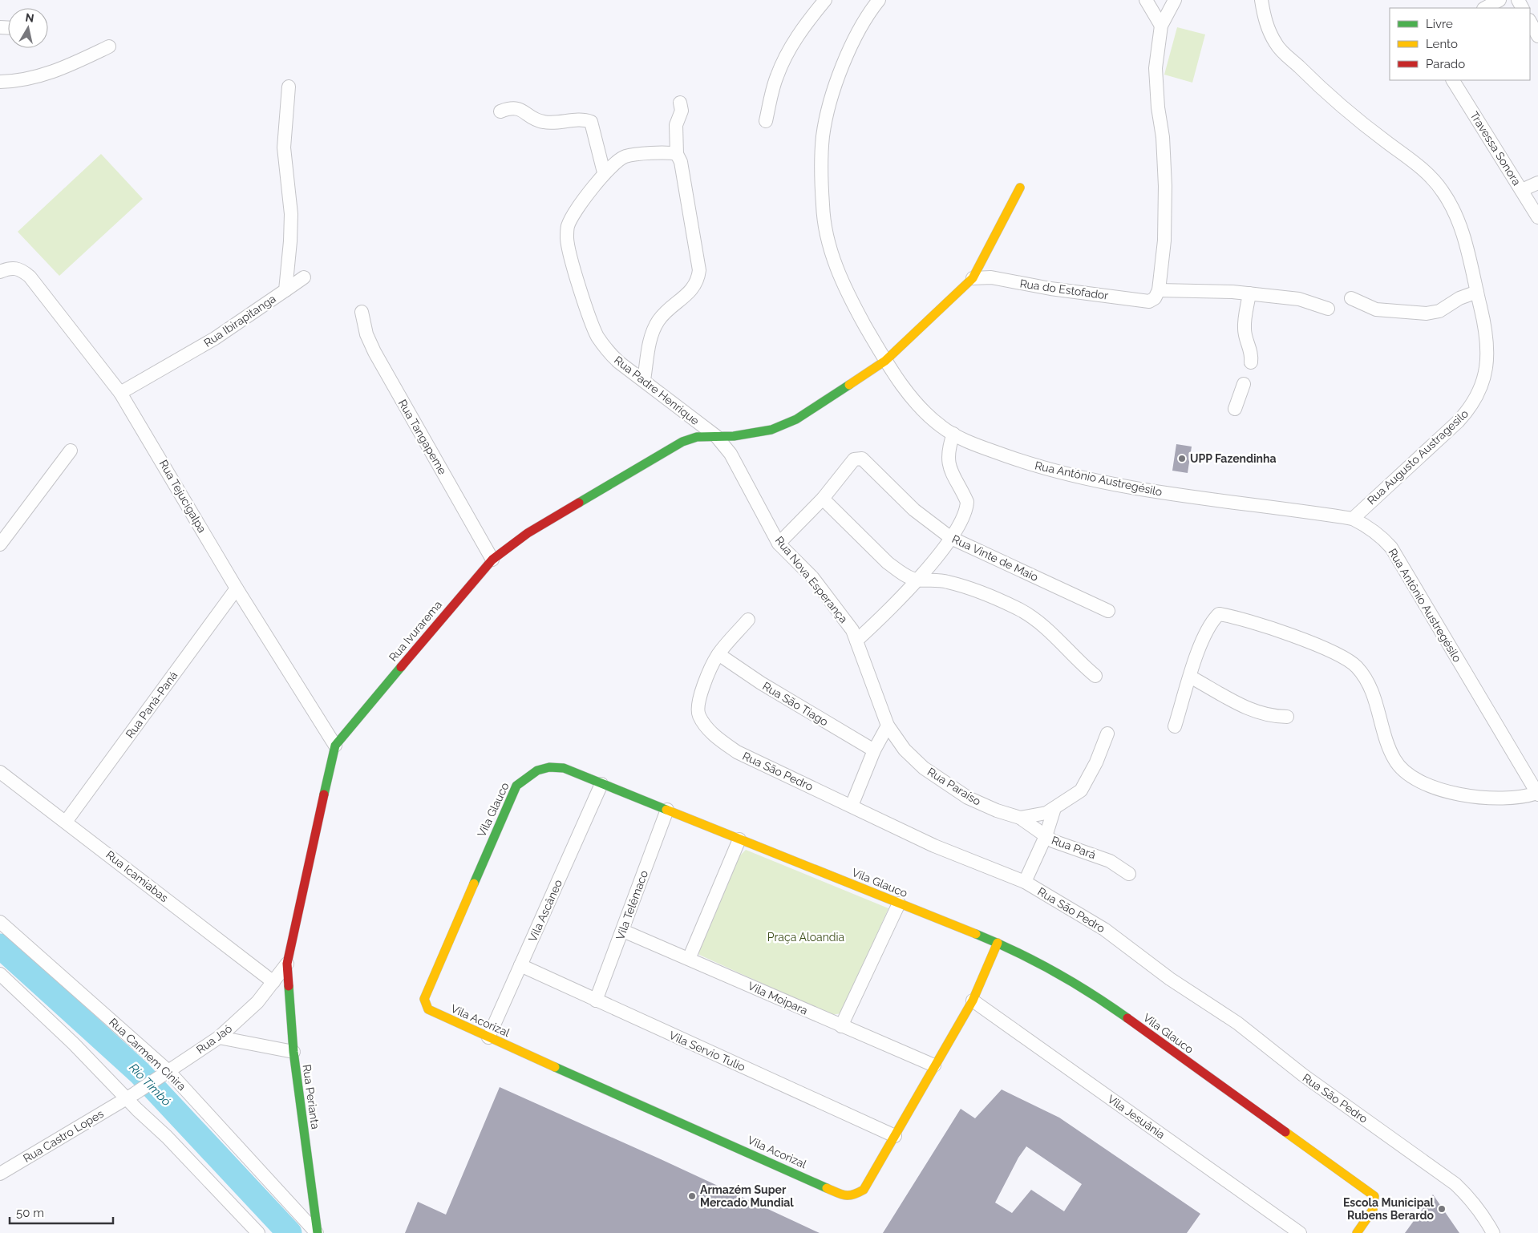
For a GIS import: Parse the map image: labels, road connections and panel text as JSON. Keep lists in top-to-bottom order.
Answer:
{
  "streets": {
    "street": [
      "Travessa Sonora",
      "Rua do Estofador",
      "Rua Ibirapitanga",
      "Rua Padre Henrique",
      "Rua Tangapeme",
      "Rua Augusto Austragesilo",
      "Rua Antônio Austregésilo",
      "Rua Tejucigalpa",
      "Rua Vinte de Maio",
      "Rua Nova Esperança",
      "Rua Ivurarema",
      "Rua São Tiago",
      "Rua Paná-Paná",
      "Rua São Pedro",
      "Rua Paraíso",
      "Vila Glauco",
      "Rua Pará",
      "Rua Icamiabas",
      "Vila Telêmaco",
      "Vila Ascâneo",
      "Vila Moipara",
      "Vila Acorizal",
      "Rua Jaó",
      "Vila Servio Tulio",
      "Rua Carmem Cinira",
      "Rua Perianta",
      "Vila Jesuânia",
      "Rua Castro Lopes"
    ]
  },
  "crossings": [
    ["Rua do Estofador", "Rua Ivurarema"],
    ["Rua Ibirapitanga", "Rua Tejucigalpa"],
    ["Rua Padre Henrique", "Rua Nova Esperança"],
    ["Rua Padre Henrique", "Rua Ivurarema"],
    ["Rua Tangapeme", "Rua Ivurarema"],
    ["Rua Augusto Austragesilo", "Rua Antônio Austregésilo"],
    ["Rua Antônio Austregésilo", "Rua Ivurarema"],
    ["Rua Tejucigalpa", "Rua Ivurarema"],
    ["Rua Tejucigalpa", "Rua Paná-Paná"],
    ["Rua Nova Esperança", "Rua Ivurarema"],
    ["Rua Nova Esperança", "Rua Paraíso"],
    ["Rua Ivurarema", "Rua Jaó"],
    ["Rua Ivurarema", "Rua Perianta"],
    ["Rua São Tiago", "Rua São Pedro"],
    ["Rua Paná-Paná", "Rua Icamiabas"],
    ["Rua Paraíso", "Rua Pará"],
    ["Vila Glauco", "Vila Telêmaco"],
    ["Vila Glauco", "Vila Ascâneo"],
    ["Vila Glauco", "Vila Acorizal"],
    ["Rua Icamiabas", "Rua Jaó"],
    ["Vila Telêmaco", "Vila Moipara"],
    ["Vila Telêmaco", "Vila Servio Tulio"],
    ["Vila Ascâneo", "Vila Acorizal"],
    ["Vila Ascâneo", "Vila Servio Tulio"],
    ["Vila Moipara", "Vila Acorizal"],
    ["Vila Acorizal", "Vila Servio Tulio"],
    ["Vila Acorizal", "Vila Jesuânia"],
    ["Rua Jaó", "Rua Carmem Cinira"],
    ["Rua Jaó", "Rua Perianta"],
    ["Rua Jaó", "Rua Castro Lopes"],
    ["Rua Carmem Cinira", "Rua Perianta"]
  ],
  "water": ["Rio Timbó"],
  "parks": ["Praça Aloandia"],
  "places": ["UPP Fazendinha", "Armazém Super Mercado Mundial", "Escola Municipal Rubens Berardo"],
  "legend": ["Livre", "Lento", "Parado"],
  "scale_bar": "50 m",
  "north": "top"
}
